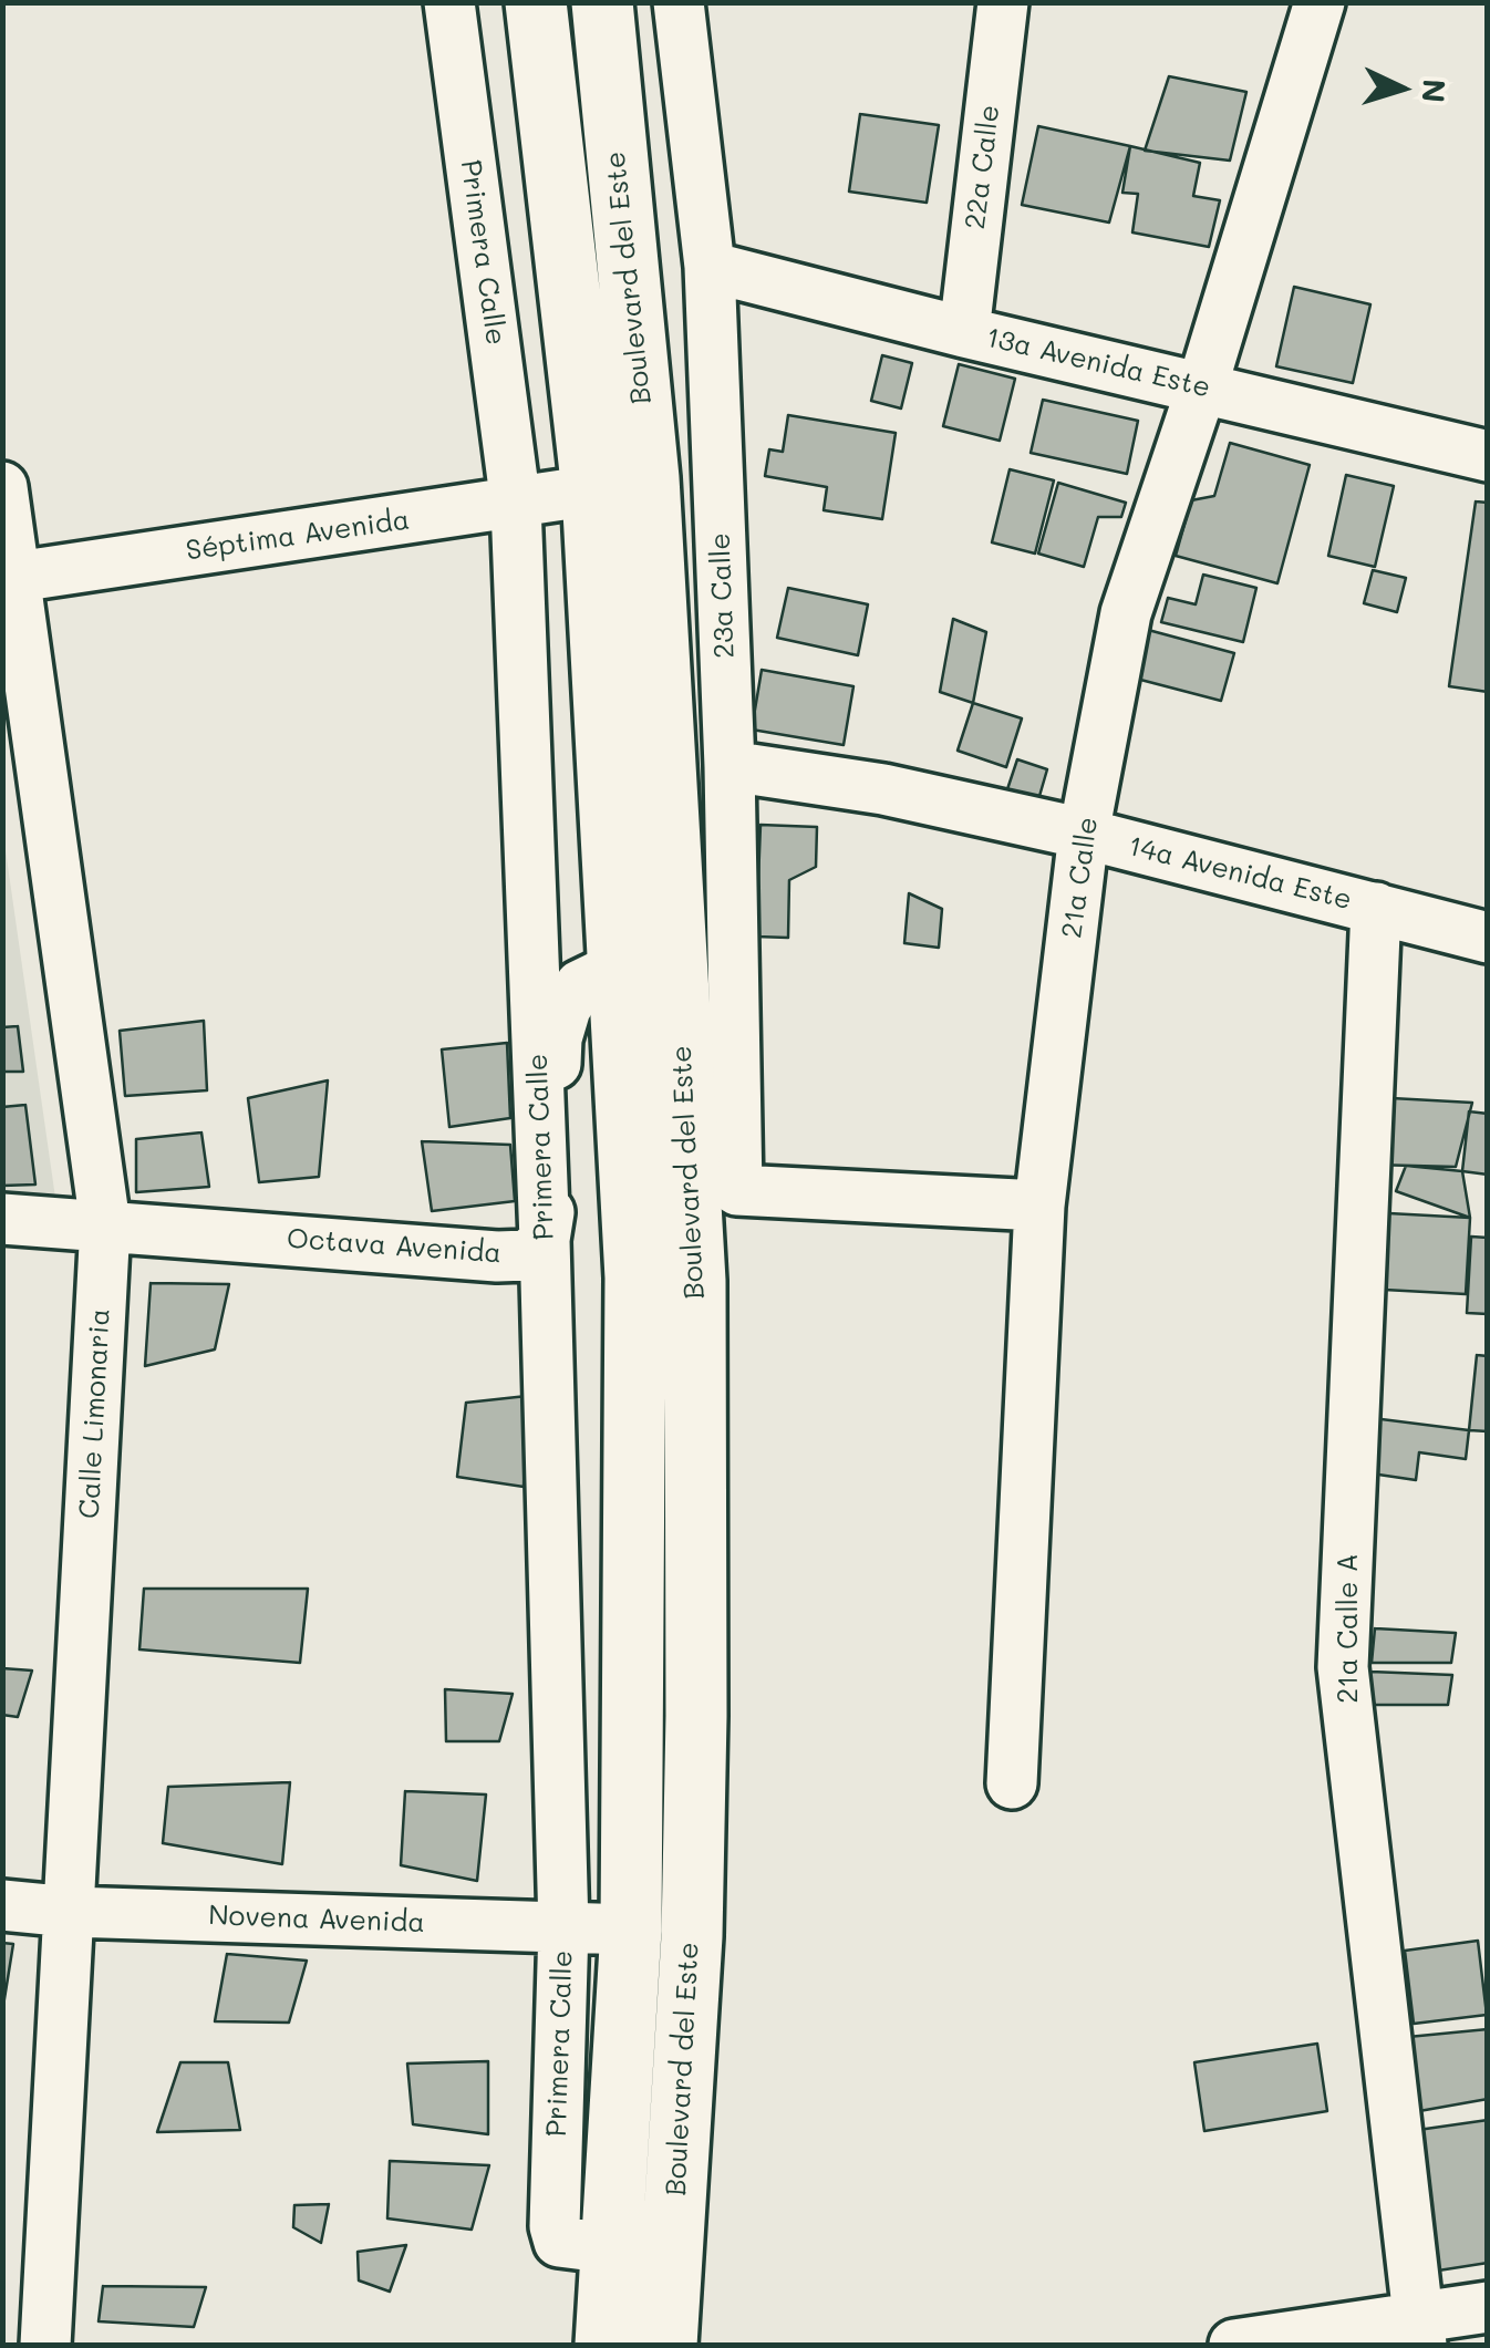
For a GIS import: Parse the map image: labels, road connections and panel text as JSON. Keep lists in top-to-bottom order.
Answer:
{
  "streets": {
    "main road": ["Boulevard del Este"],
    "street": [
      "22a Calle",
      "Primera Calle",
      "13a Avenida Este",
      "Séptima Avenida",
      "23a Calle",
      "14a Avenida Este",
      "21a Calle",
      "Octava Avenida",
      "Calle Limonaria",
      "21a Calle A",
      "Novena Avenida"
    ]
  },
  "crossings": [
    ["22a Calle", "13a Avenida Este"],
    ["Primera Calle", "Séptima Avenida"],
    ["Primera Calle", "Octava Avenida"],
    ["Primera Calle", "Novena Avenida"],
    ["13a Avenida Este", "23a Calle"],
    ["13a Avenida Este", "21a Calle"],
    ["Séptima Avenida", "Calle Limonaria"],
    ["23a Calle", "14a Avenida Este"],
    ["23a Calle", "21a Calle"],
    ["14a Avenida Este", "21a Calle"],
    ["14a Avenida Este", "21a Calle A"],
    ["Octava Avenida", "Calle Limonaria"],
    ["Calle Limonaria", "Novena Avenida"]
  ],
  "north": "right"
}
